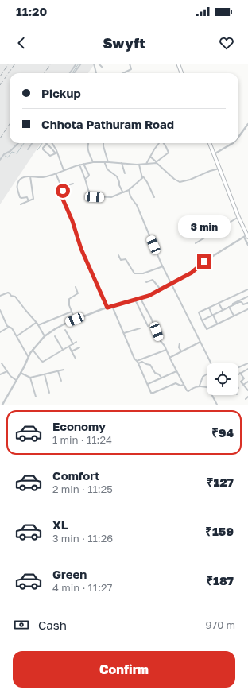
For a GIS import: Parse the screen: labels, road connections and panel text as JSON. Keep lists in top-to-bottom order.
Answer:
{
  "page": {
    "status": "11:20",
    "header": "Swyft",
    "banner": ["Pickup", "Chhota Pathuram Road"],
    "bubble": "3 min",
    "list": [
      {
        "name": "Economy",
        "note": "1 min · 11:24",
        "value": "₹94"
      },
      {
        "name": "Comfort",
        "note": "2 min · 11:25",
        "value": "₹127"
      },
      {
        "name": "XL",
        "note": "3 min · 11:26",
        "value": "₹159"
      },
      {
        "name": "Green",
        "note": "4 min · 11:27",
        "value": "₹187"
      }
    ],
    "pay": ["Cash", "970 m"],
    "buttons": "Confirm"
  }
}
